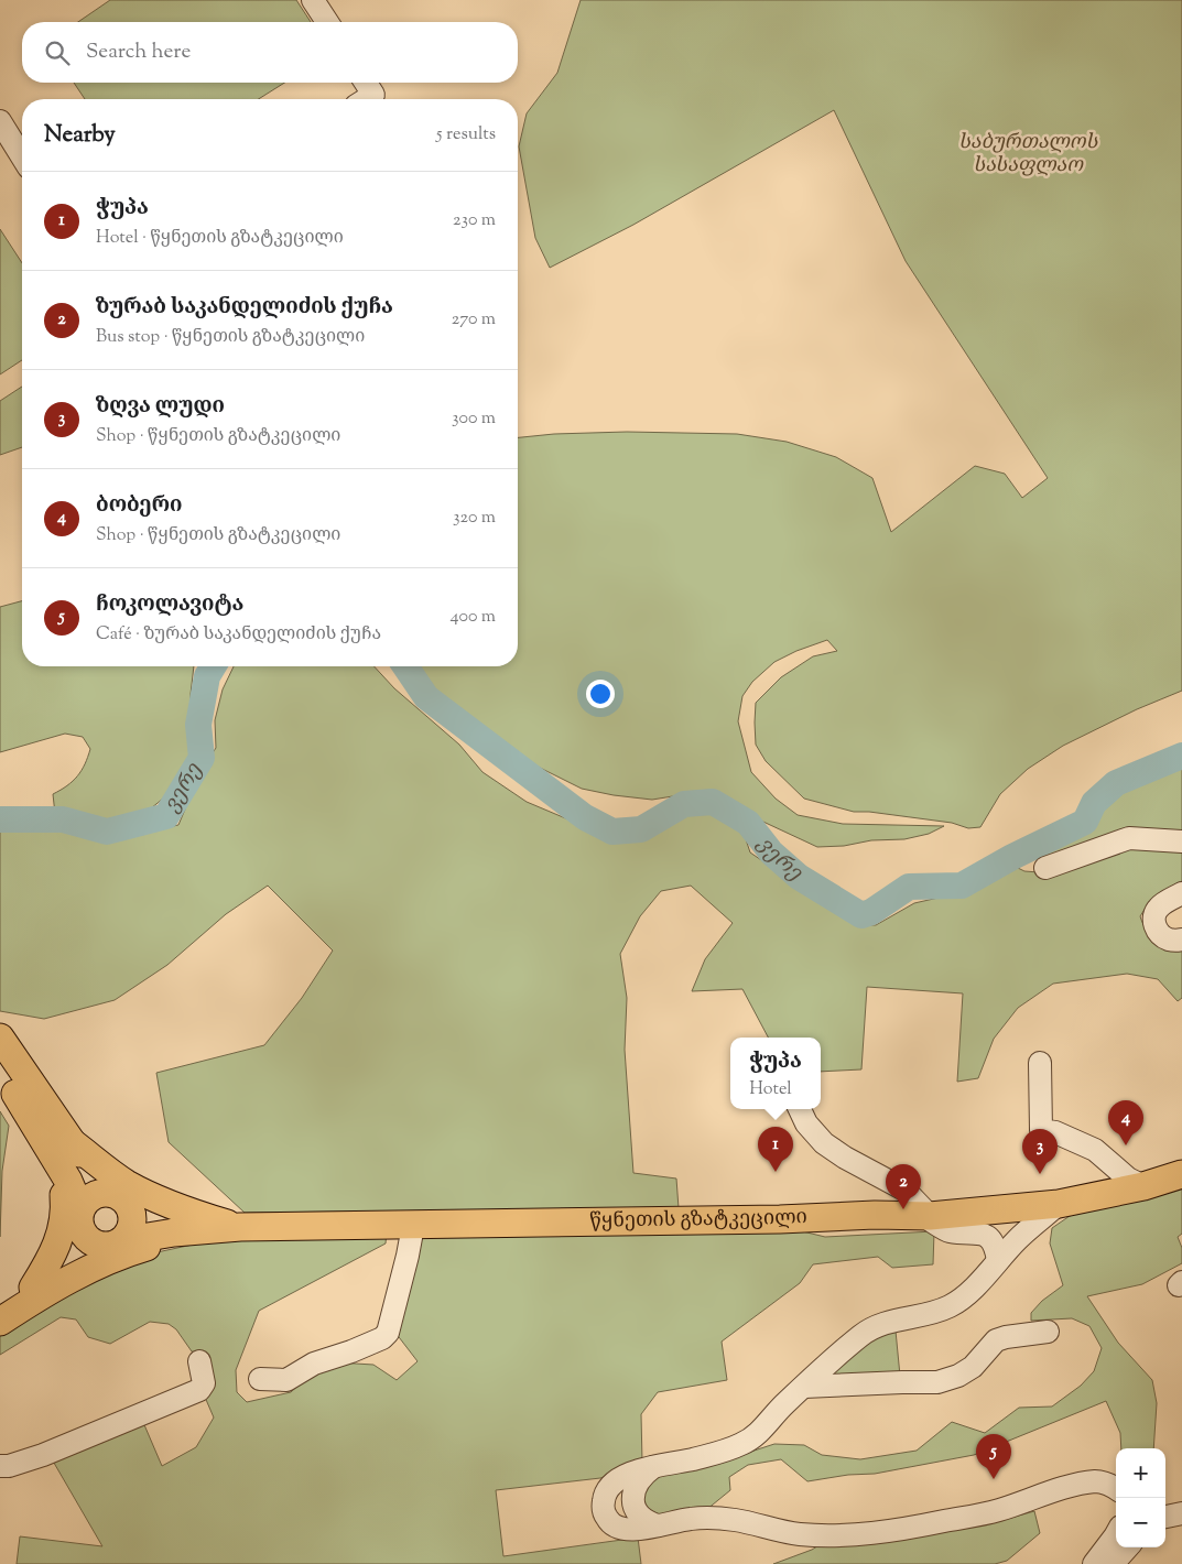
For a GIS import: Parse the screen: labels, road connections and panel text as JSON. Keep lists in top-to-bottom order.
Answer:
{
  "streets": {
    "main road": ["წყნეთის გზატკეცილი"]
  },
  "water": ["ვერე"],
  "parks": ["საბურთალოს სასაფლაო"],
  "page": {
    "search": "Search here",
    "heading": ["Nearby", "5 results"],
    "list": [
      {
        "mark": "1",
        "name": "ჭუპა",
        "note": "Hotel · წყნეთის გზატკეცილი",
        "value": "230 m"
      },
      {
        "mark": "2",
        "name": "ზურაბ საკანდელიძის ქუჩა",
        "note": "Bus stop · წყნეთის გზატკეცილი",
        "value": "270 m"
      },
      {
        "mark": "3",
        "name": "ზღვა ლუდი",
        "note": "Shop · წყნეთის გზატკეცილი",
        "value": "300 m"
      },
      {
        "mark": "4",
        "name": "ბობერი",
        "note": "Shop · წყნეთის გზატკეცილი",
        "value": "320 m"
      },
      {
        "mark": "5",
        "name": "ჩოკოლავიტა",
        "note": "Café · ზურაბ საკანდელიძის ქუჩა",
        "value": "400 m"
      }
    ],
    "popup": ["ჭუპა", "Hotel"],
    "pins": [
      "4",
      "1",
      "3",
      "2",
      "5"
    ],
    "map_buttons": ["+", "−"]
  }
}
